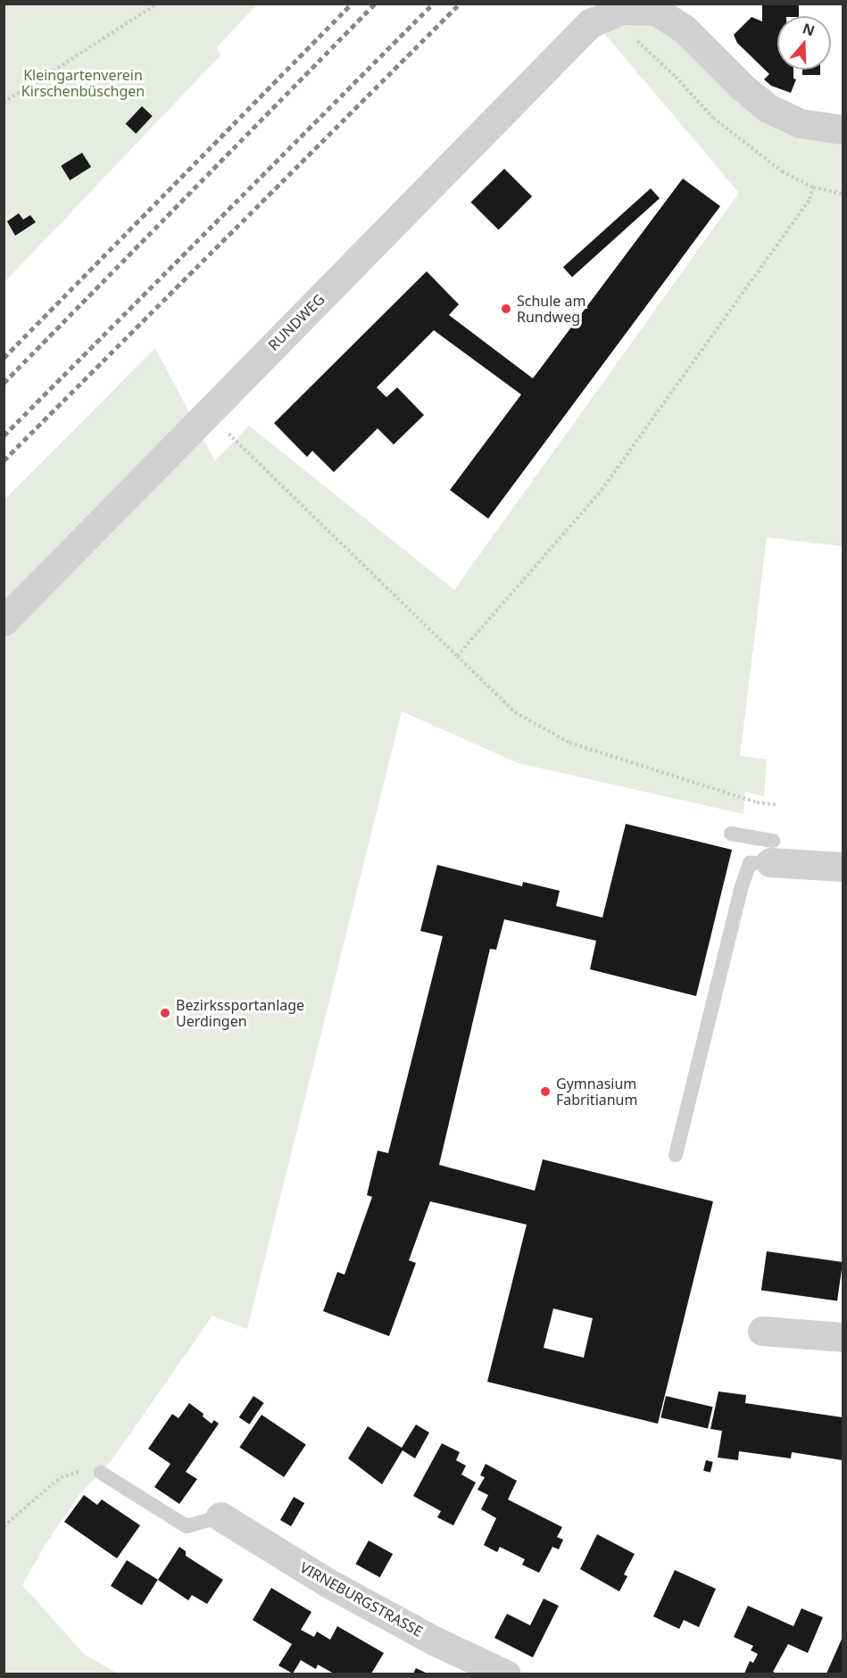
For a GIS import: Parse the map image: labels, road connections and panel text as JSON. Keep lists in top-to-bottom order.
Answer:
{
  "streets": {
    "street": ["RUNDWEG", "VIRNEBURGSTRASSE"]
  },
  "parks": ["Kleingartenverein Kirschenbüschgen"],
  "places": ["Schule am Rundweg", "Bezirkssportanlage Uerdingen", "Gymnasium Fabritianum"],
  "north": "top"
}
